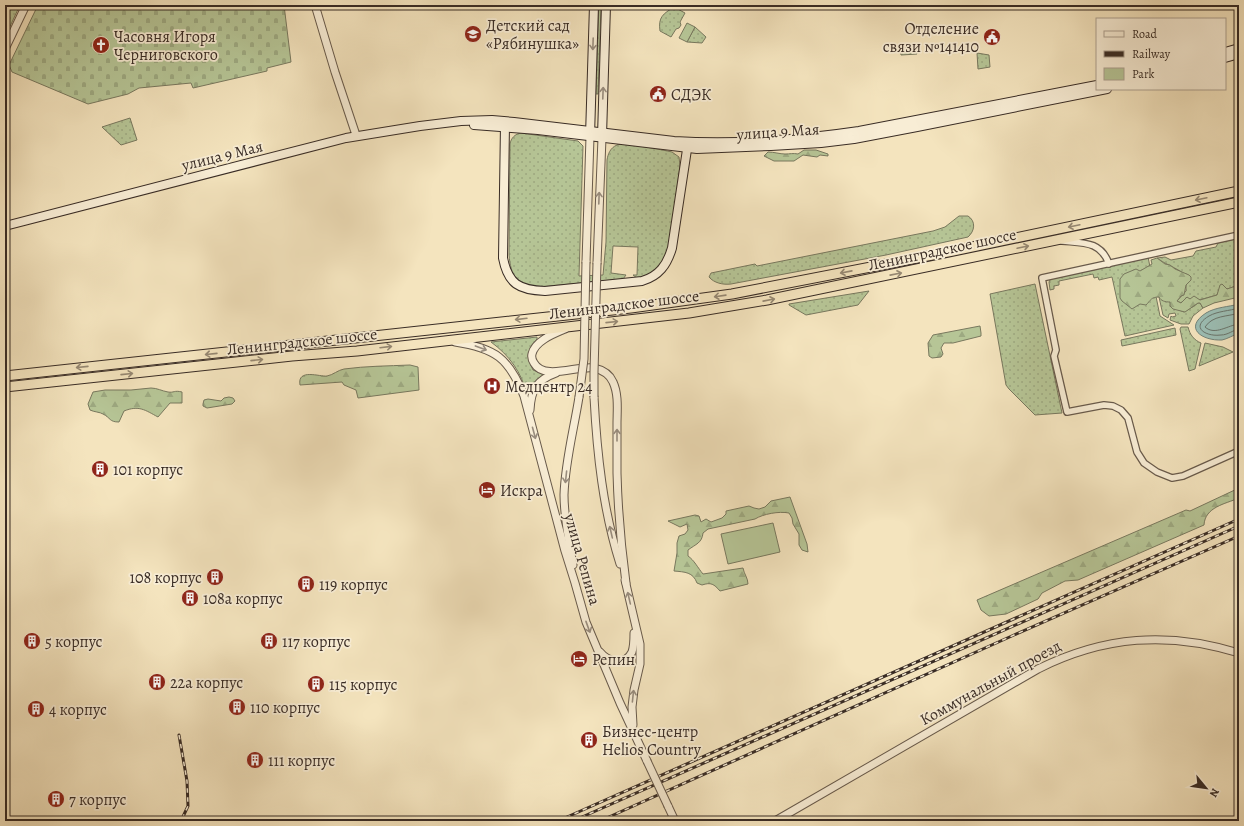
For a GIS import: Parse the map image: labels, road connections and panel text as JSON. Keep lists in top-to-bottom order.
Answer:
{
  "streets": {
    "highway": ["Ленинградское шоссе"],
    "main road": ["улица 9 Мая"],
    "street": ["улица Репина", "Коммунальный проезд"]
  },
  "crossings": [
    ["Ленинградское шоссе", "улица Репина"]
  ],
  "places": {
    "school or university": ["Детский сад «Рябинушка»"],
    "public building": ["Отделение связи №141410", "СДЭК"],
    "church": ["Часовня Игоря Черниговского"],
    "hospital": ["Медцентр 24"],
    "building": [
      "101 корпус",
      "108 корпус",
      "119 корпус",
      "108а корпус",
      "5 корпус",
      "117 корпус",
      "22а корпус",
      "115 корпус",
      "110 корпус",
      "4 корпус",
      "Бизнес-центр Helios Country",
      "111 корпус",
      "7 корпус"
    ],
    "hotel": ["Искра", "Репин"]
  },
  "legend": ["Road", "Railway", "Park"],
  "north": "bottom right"
}
